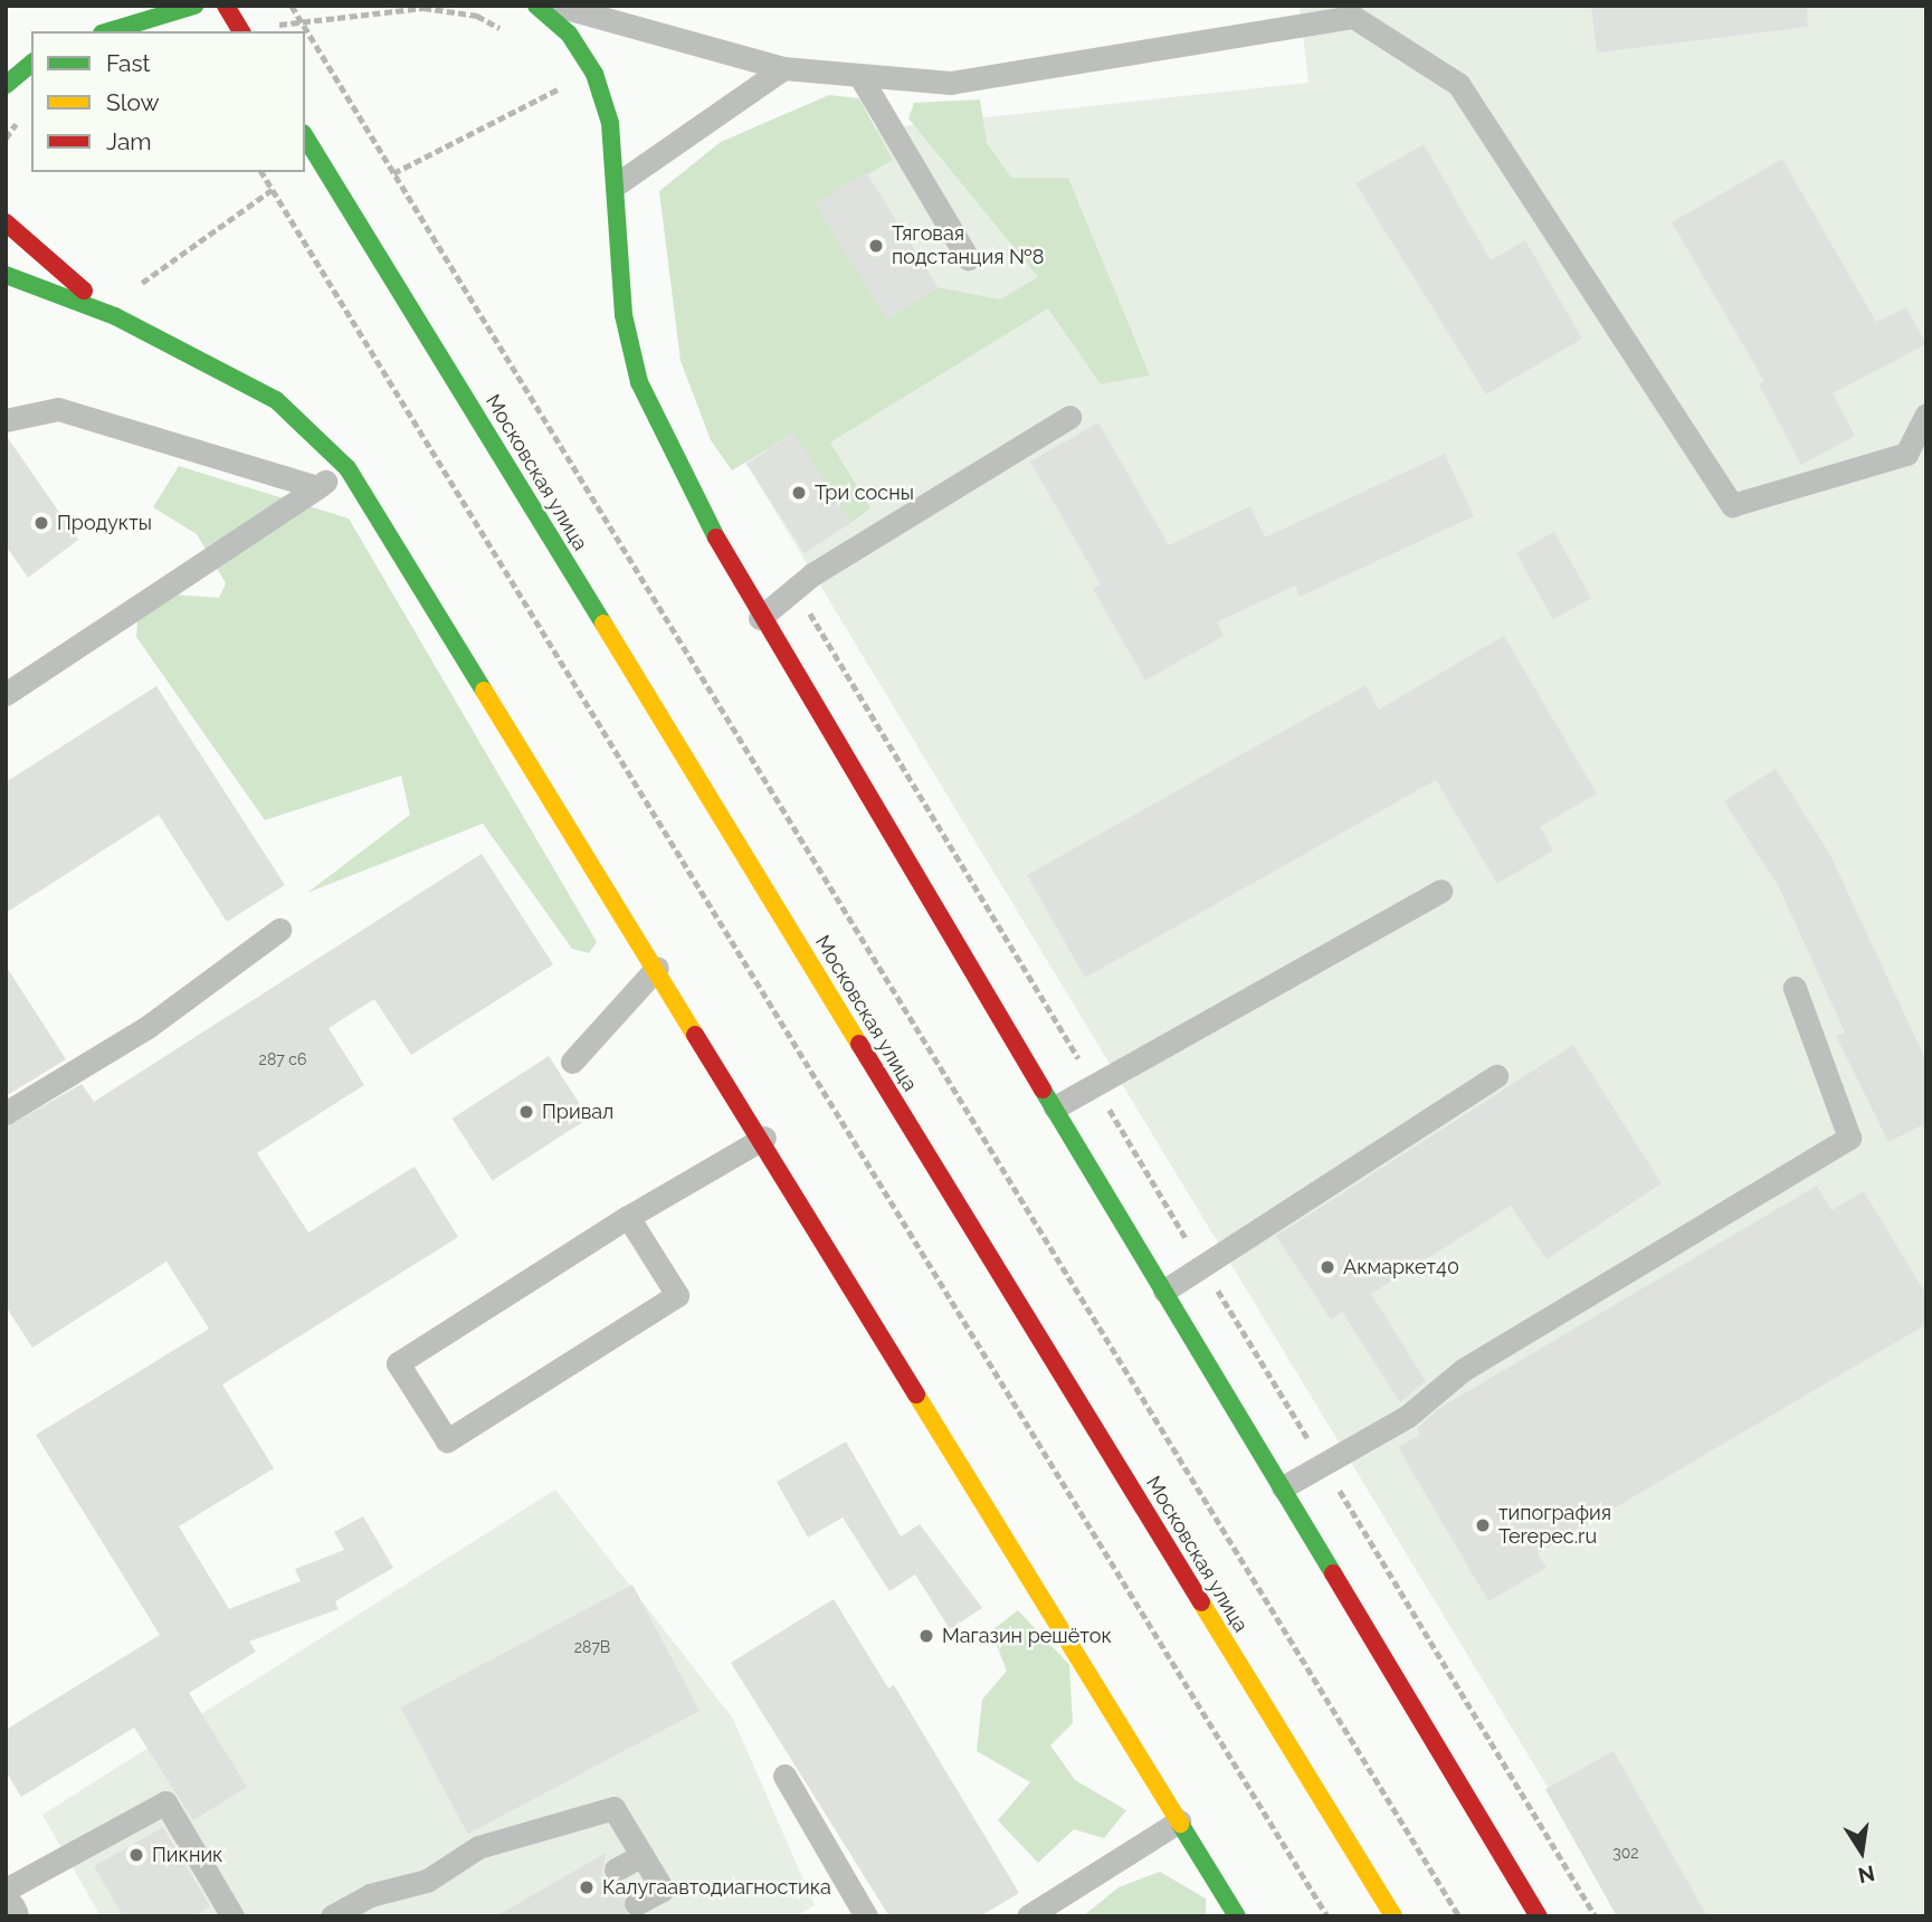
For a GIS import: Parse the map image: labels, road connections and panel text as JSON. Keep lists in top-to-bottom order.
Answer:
{
  "streets": {
    "main road": ["Московская улица"]
  },
  "places": [
    "Тяговая подстанция №8",
    "Три сосны",
    "Продукты",
    "Привал",
    "Акмаркет40",
    "типография Terepec.ru",
    "Магазин решёток",
    "Пикник",
    "Калугаавтодиагностика"
  ],
  "house_numbers": ["287 с6", "287В", "302"],
  "legend": ["Fast", "Slow", "Jam"],
  "north": "bottom"
}
